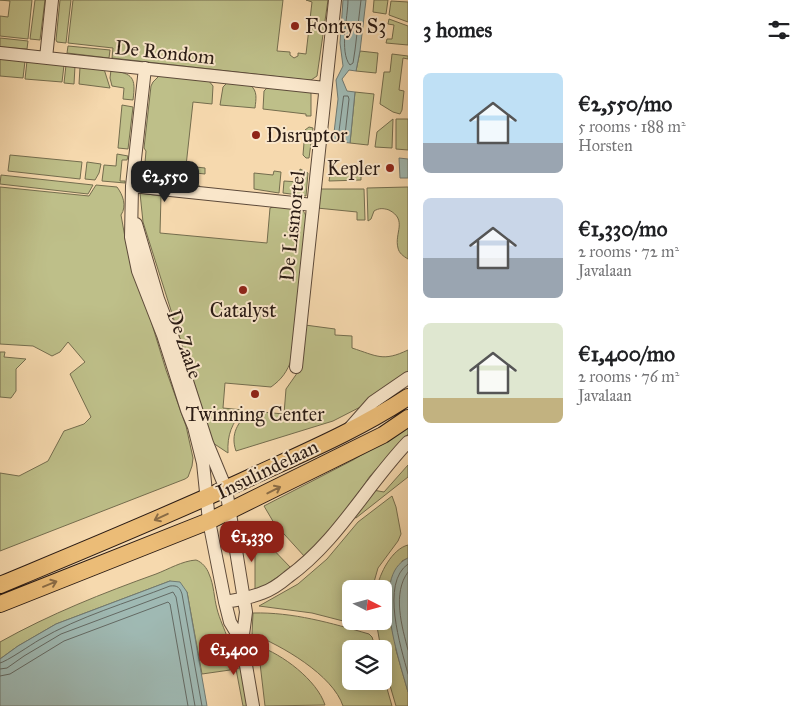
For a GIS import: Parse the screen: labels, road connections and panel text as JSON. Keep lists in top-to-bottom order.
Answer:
{
  "streets": {
    "main road": ["Insulindelaan"],
    "street": ["De Rondom", "De Lismortel", "De Zaale"]
  },
  "crossings": [
    ["De Rondom", "De Lismortel"],
    ["De Rondom", "De Zaale"],
    ["De Zaale", "Insulindelaan"]
  ],
  "places": [
    "Fontys S3",
    "Disruptor",
    "Kepler",
    "Catalyst",
    "Twinning Center"
  ],
  "north": "right",
  "page": {
    "heading": "3 homes",
    "list": [
      {
        "name": "€2,550/mo",
        "note": "5 rooms · 188 m² · Horsten"
      },
      {
        "name": "€1,330/mo",
        "note": "2 rooms · 72 m² · Javalaan"
      },
      {
        "name": "€1,400/mo",
        "note": "2 rooms · 76 m² · Javalaan"
      }
    ],
    "price": ["€2,550", "€1,330", "€1,400"]
  }
}
